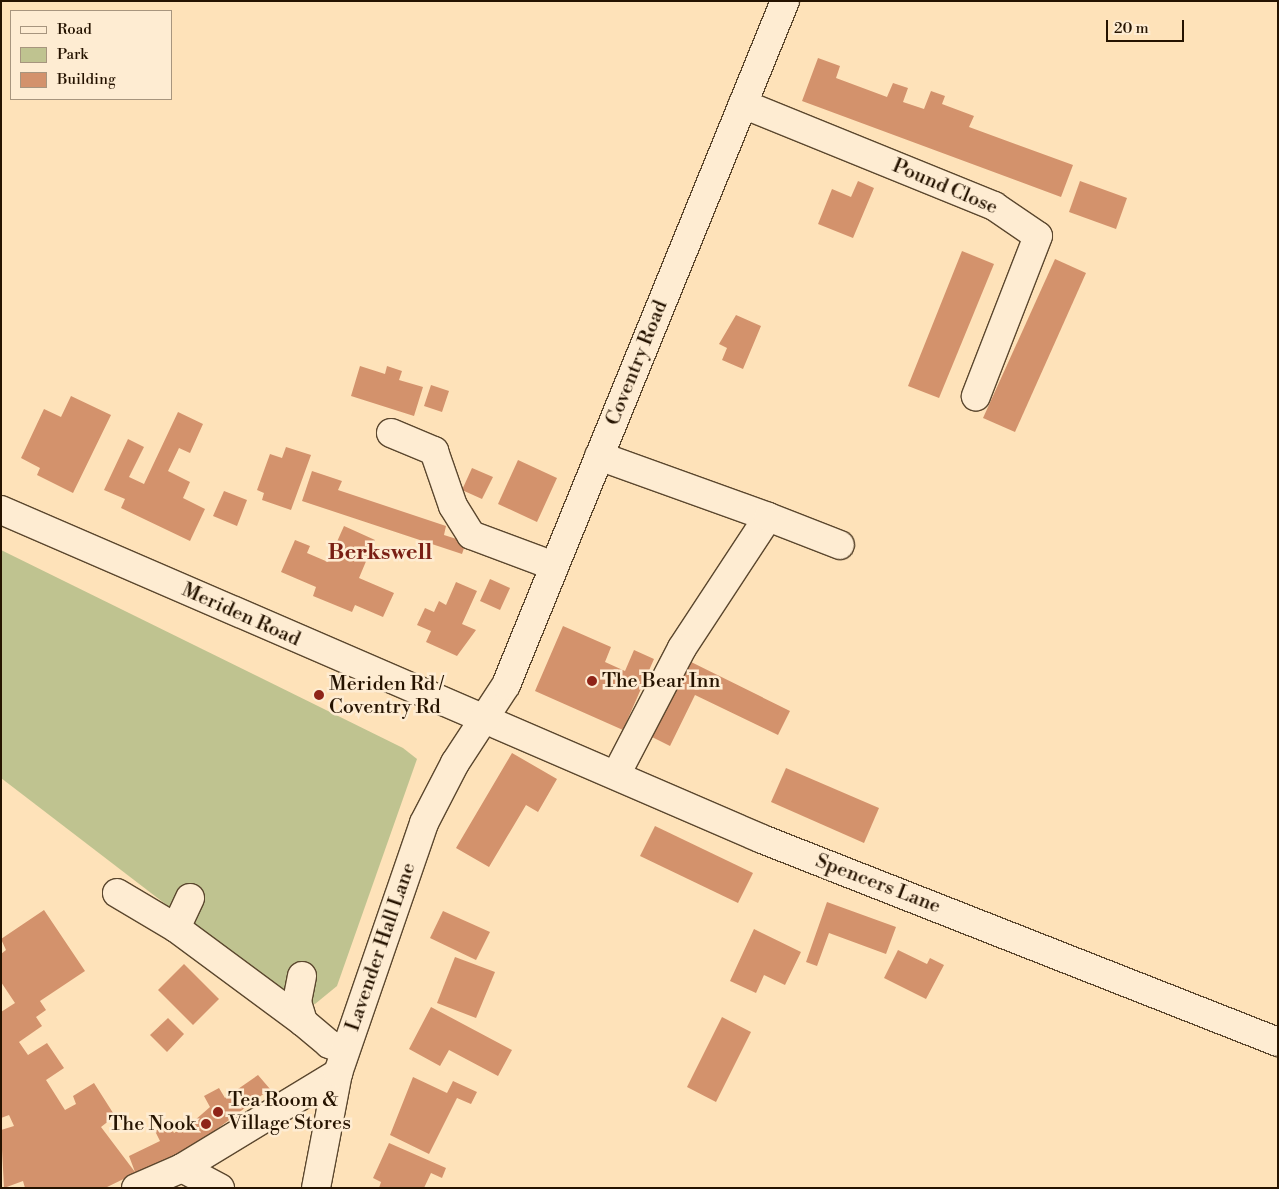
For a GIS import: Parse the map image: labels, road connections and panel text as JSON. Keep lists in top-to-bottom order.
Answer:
{
  "streets": {
    "street": [
      "Pound Close",
      "Coventry Road",
      "Meriden Road",
      "Spencers Lane",
      "Lavender Hall Lane"
    ]
  },
  "crossings": [
    ["Pound Close", "Coventry Road"],
    ["Coventry Road", "Meriden Road"],
    ["Coventry Road", "Spencers Lane"],
    ["Coventry Road", "Lavender Hall Lane"],
    ["Meriden Road", "Spencers Lane"],
    ["Meriden Road", "Lavender Hall Lane"],
    ["Spencers Lane", "Lavender Hall Lane"]
  ],
  "districts": ["Berkswell"],
  "places": [
    "The Bear Inn",
    "Meriden Rd / Coventry Rd",
    "Tea Room & Village Stores",
    "The Nook"
  ],
  "legend": ["Road", "Park", "Building"],
  "scale_bar": "20 m"
}
